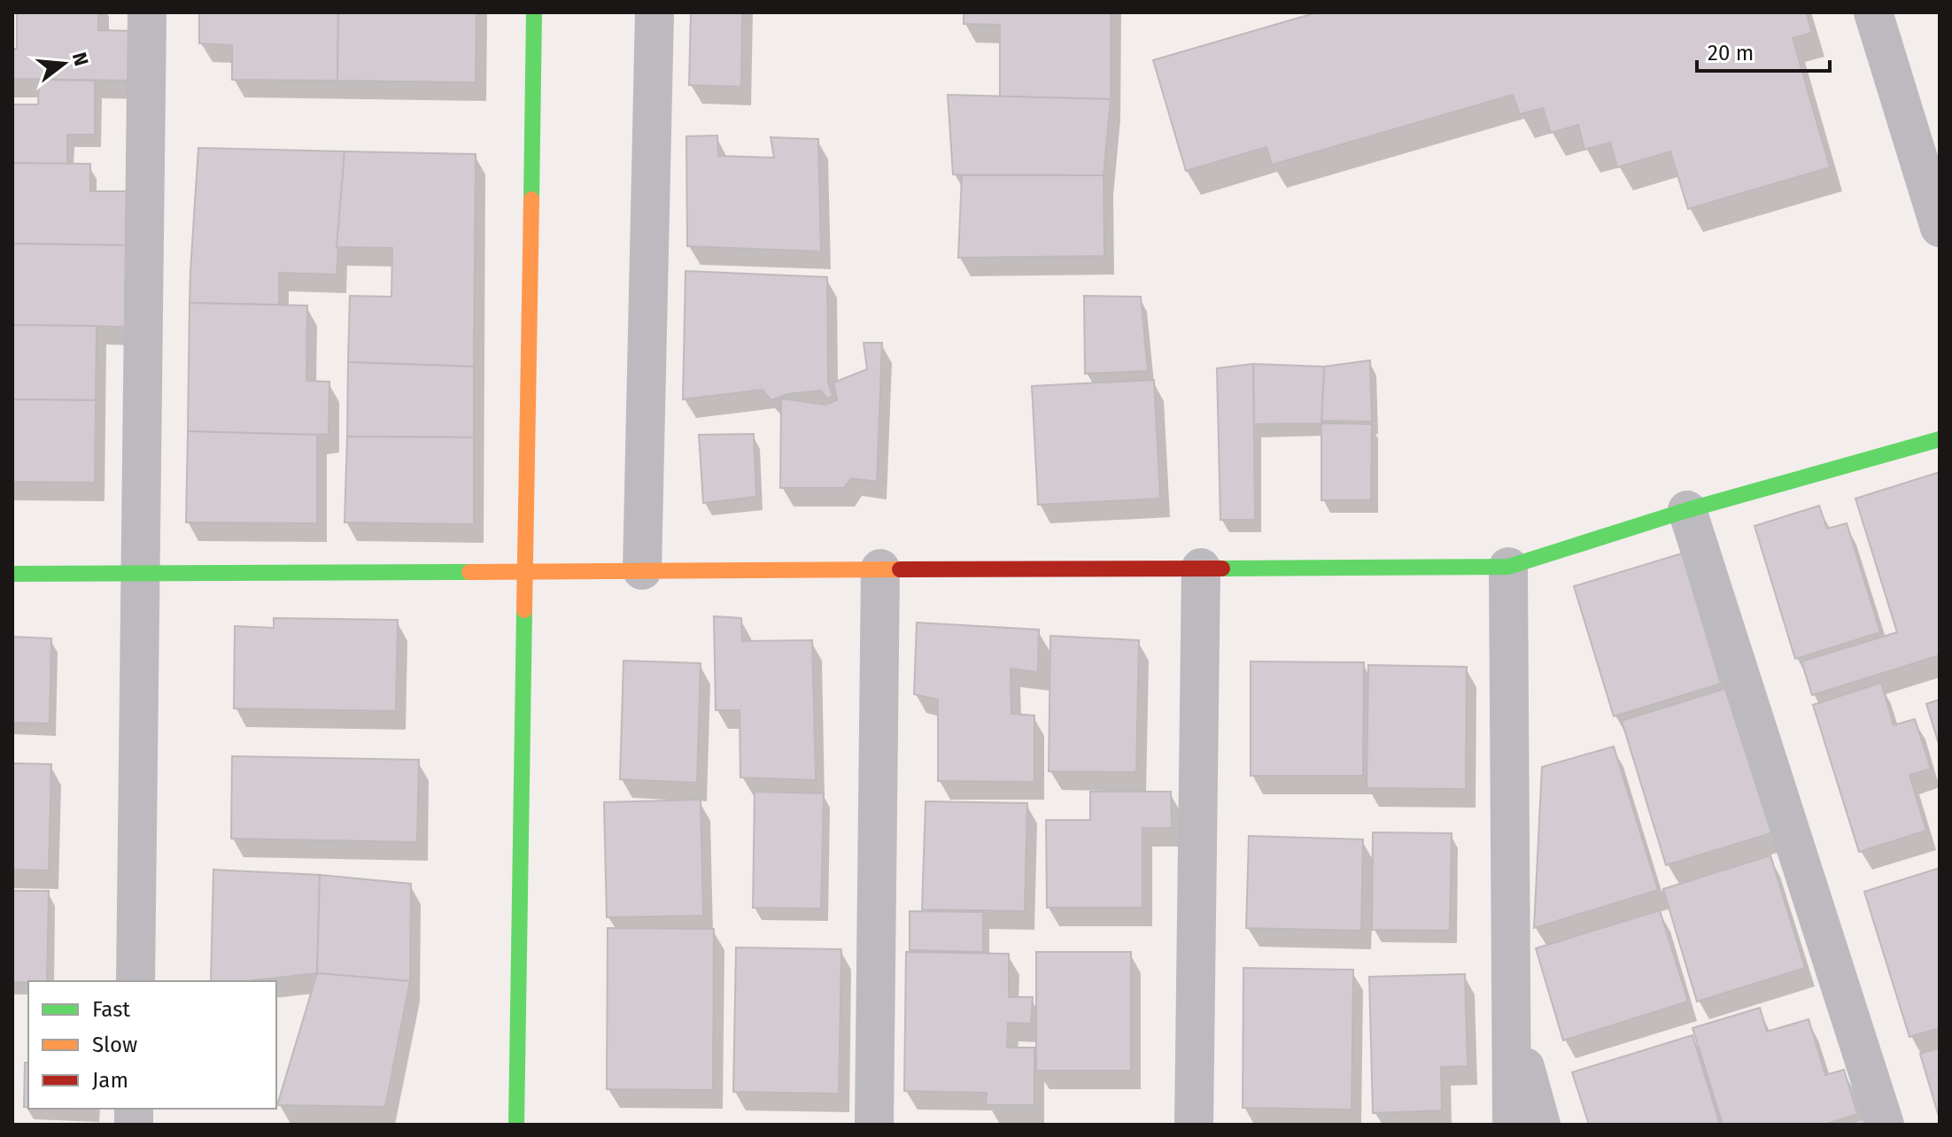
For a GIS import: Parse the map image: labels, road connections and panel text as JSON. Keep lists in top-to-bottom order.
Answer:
{
  "legend": ["Fast", "Slow", "Jam"],
  "scale_bar": "20 m",
  "north": "right"
}
